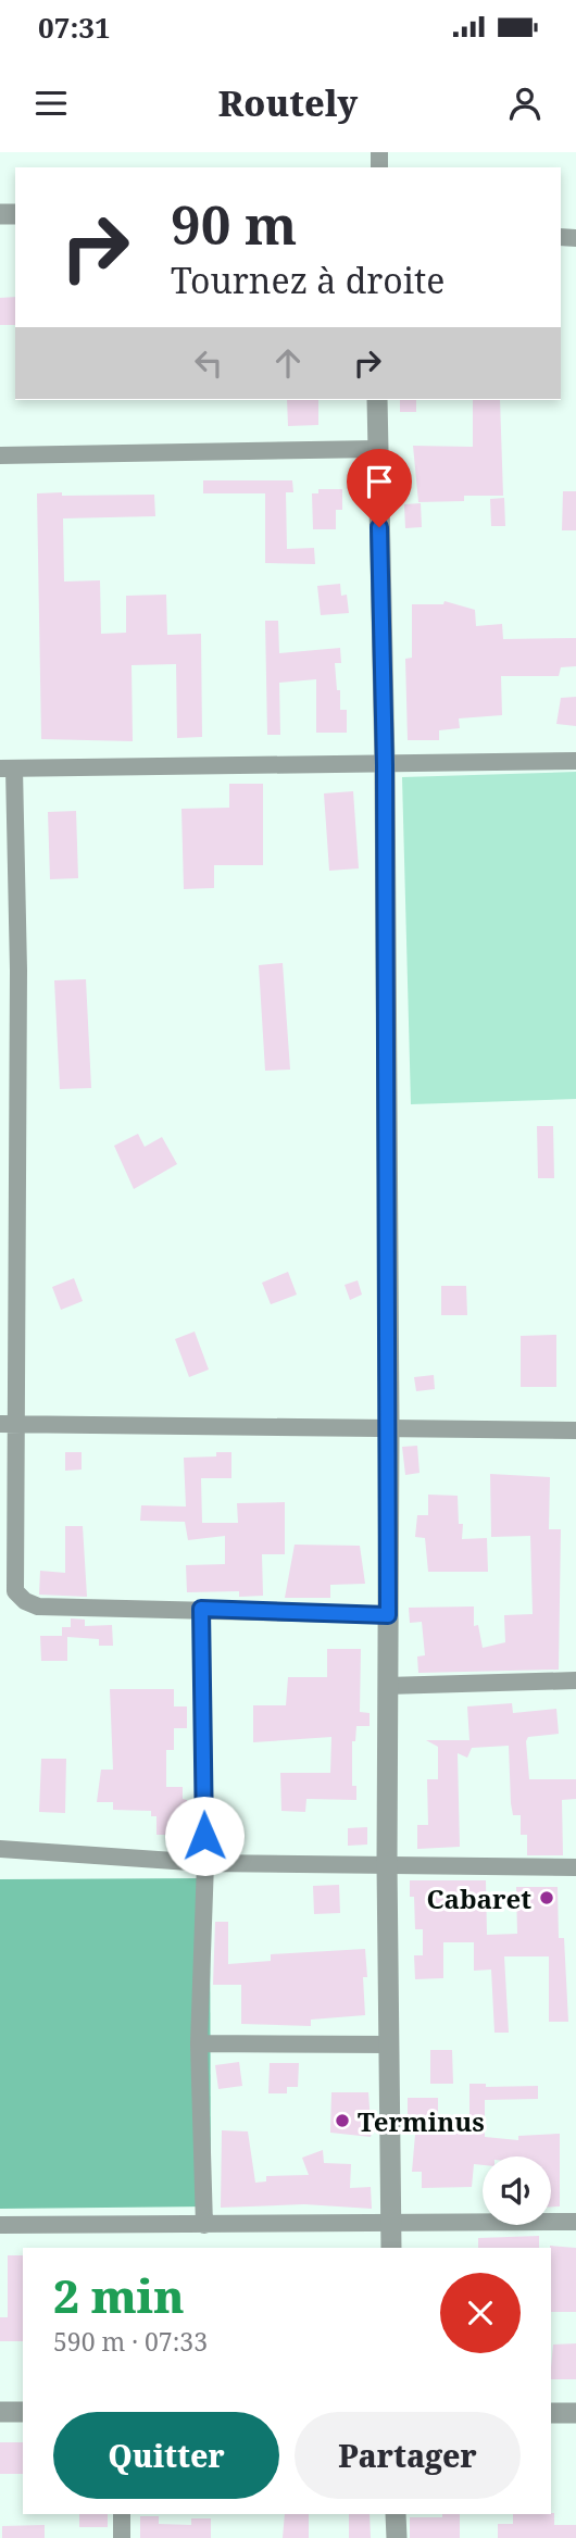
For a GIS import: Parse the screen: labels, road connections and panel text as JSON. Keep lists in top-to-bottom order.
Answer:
{
  "places": ["Cabaret", "Terminus"],
  "page": {
    "status": "07:31",
    "header": "Routely",
    "turn": ["90 m", "Tournez à droite"],
    "heading": ["2 min", "590 m · 07:33"],
    "buttons": ["Quitter", "Partager"]
  }
}
